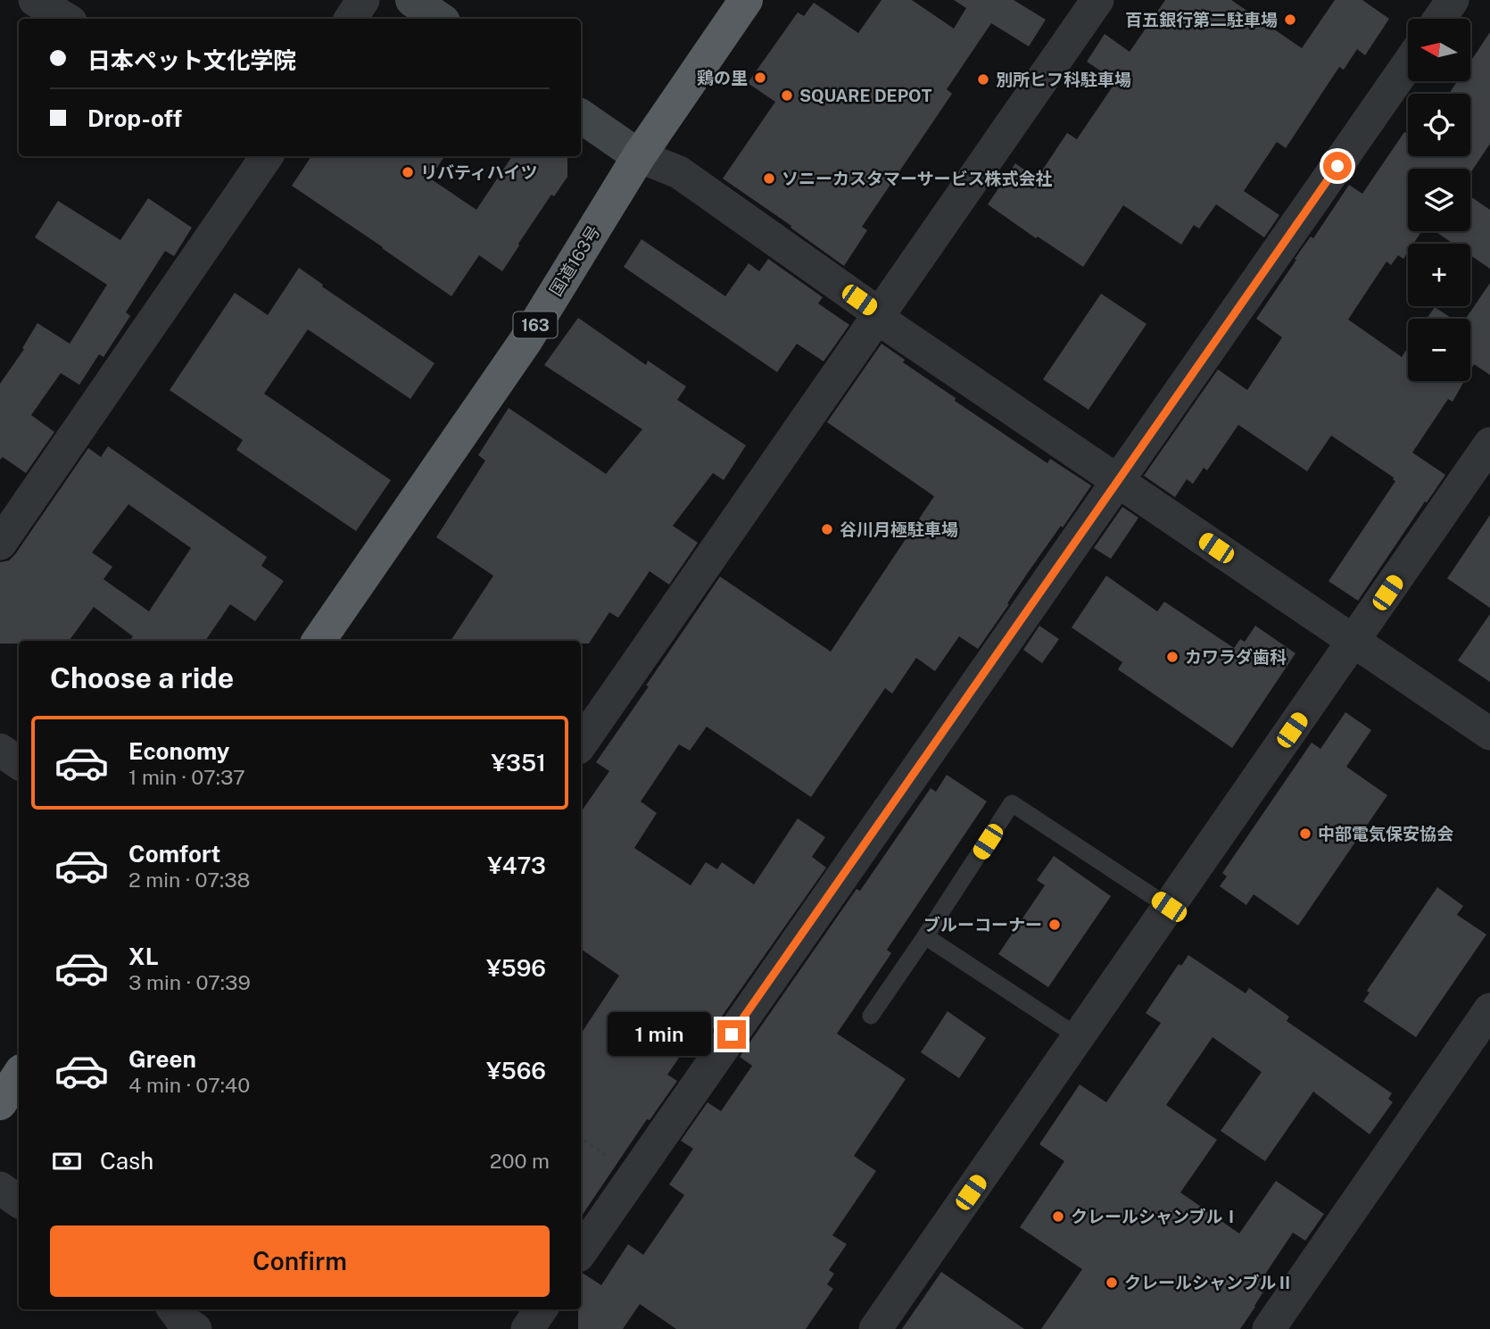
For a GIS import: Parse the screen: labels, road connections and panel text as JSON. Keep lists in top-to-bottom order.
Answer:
{
  "streets": {
    "highway": ["国道163号", "163"]
  },
  "places": [
    "百五銀行第二駐車場",
    "鶏の里",
    "別所ヒフ科駐車場",
    "SQUARE DEPOT",
    "リバティハイツ",
    "ソニーカスタマーサービス株式会社",
    "谷川月極駐車場",
    "カワラダ歯科",
    "中部電気保安協会",
    "ブルーコーナー",
    "クレールシャンブルⅠ",
    "クレールシャンブルⅡ"
  ],
  "north": "left",
  "page": {
    "map_buttons": ["+", "−"],
    "banner": ["日本ペット文化学院", "Drop-off"],
    "heading": "Choose a ride",
    "list": [
      {
        "name": "Economy",
        "note": "1 min · 07:37",
        "value": "¥351"
      },
      {
        "name": "Comfort",
        "note": "2 min · 07:38",
        "value": "¥473"
      },
      {
        "name": "XL",
        "note": "3 min · 07:39",
        "value": "¥596"
      },
      {
        "name": "Green",
        "note": "4 min · 07:40",
        "value": "¥566"
      }
    ],
    "bubble": "1 min",
    "pay": ["Cash", "200 m"],
    "buttons": "Confirm"
  }
}
